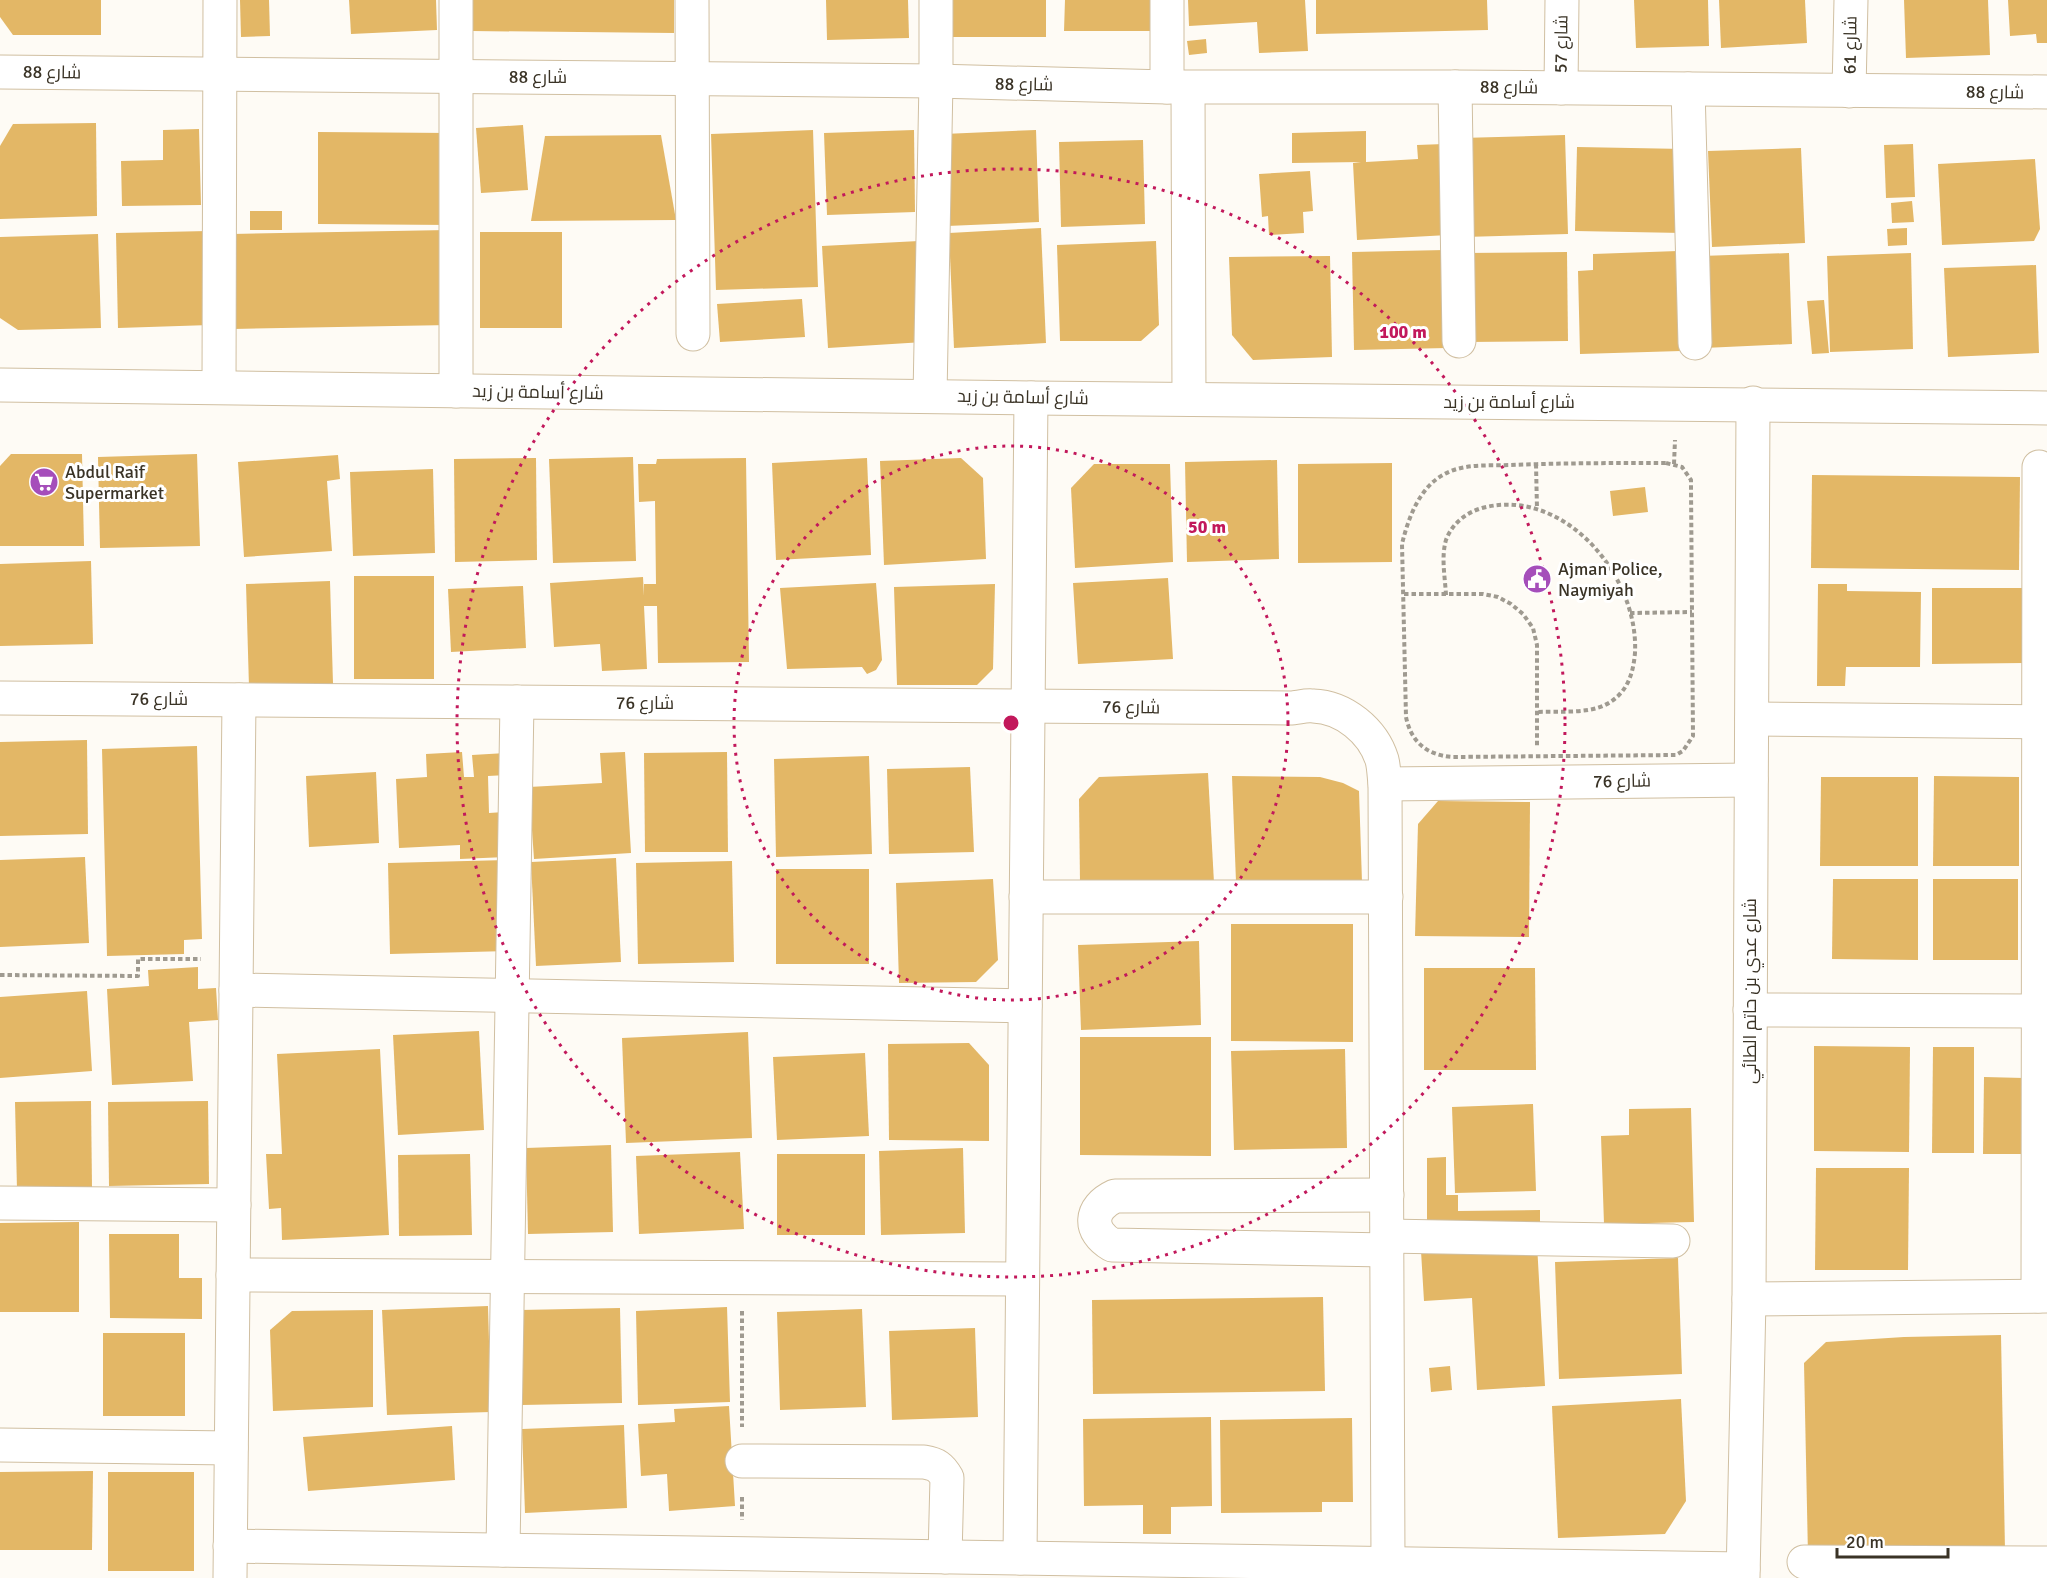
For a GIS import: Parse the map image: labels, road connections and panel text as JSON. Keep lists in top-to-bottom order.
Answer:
{
  "streets": {
    "street": [
      "شارع 57",
      "شارع 61",
      "شارع 88",
      "شارع أسامة بن زيد",
      "شارع 76",
      "شارع عدي بن حاتم الطائي"
    ]
  },
  "crossings": [
    ["شارع 57", "شارع 88"],
    ["شارع 61", "شارع 88"],
    ["شارع أسامة بن زيد", "شارع عدي بن حاتم الطائي"],
    ["شارع 76", "شارع عدي بن حاتم الطائي"]
  ],
  "places": {
    "supermarket": ["Abdul Raif Supermarket"],
    "public building": ["Ajman Police, Naymiyah"]
  },
  "scale_bar": "20 m",
  "rings": ["100 m", "50 m"]
}
